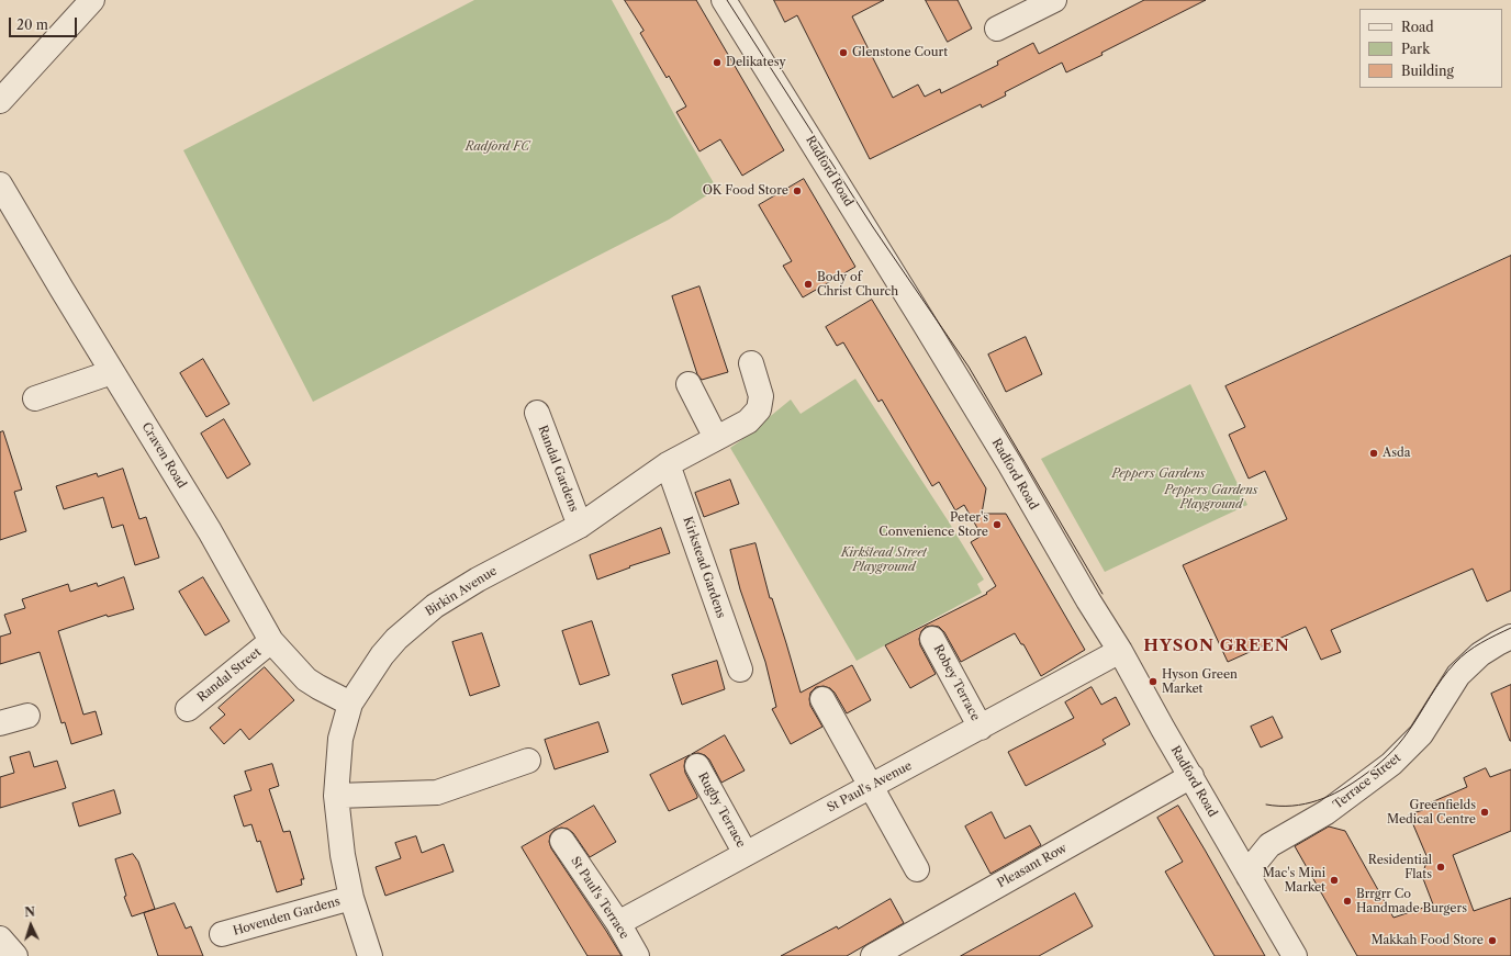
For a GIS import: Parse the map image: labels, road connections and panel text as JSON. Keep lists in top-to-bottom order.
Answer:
{
  "streets": {
    "street": [
      "Radford Road",
      "Craven Road",
      "Randal Gardens",
      "Kirkstead Gardens",
      "Birkin Avenue",
      "Randal Street",
      "Robey Terrace",
      "Terrace Street",
      "St Paul's Avenue",
      "Rugby Terrace",
      "Pleasant Row",
      "St Paul's Terrace",
      "Hovenden Gardens"
    ]
  },
  "crossings": [
    ["Radford Road", "Terrace Street"],
    ["Radford Road", "St Paul's Avenue"],
    ["Radford Road", "Pleasant Row"],
    ["Craven Road", "Birkin Avenue"],
    ["Craven Road", "Randal Street"],
    ["Randal Gardens", "Birkin Avenue"],
    ["Kirkstead Gardens", "Birkin Avenue"],
    ["Birkin Avenue", "Hovenden Gardens"],
    ["Robey Terrace", "St Paul's Avenue"],
    ["St Paul's Avenue", "Rugby Terrace"],
    ["St Paul's Avenue", "St Paul's Terrace"]
  ],
  "districts": ["HYSON GREEN"],
  "parks": [
    "Radford FC",
    "Peppers Gardens",
    "Peppers Gardens Playground",
    "Kirkstead Street Playground"
  ],
  "places": [
    "Glenstone Court",
    "Delikatesy",
    "OK Food Store",
    "Body of Christ Church",
    "Asda",
    "Peter's Convenience Store",
    "Hyson Green Market",
    "Greenfields Medical Centre",
    "Residential Flats",
    "Mac's Mini Market",
    "Brrgrr Co Handmade Burgers",
    "Makkah Food Store"
  ],
  "legend": ["Road", "Park", "Building"],
  "scale_bar": "20 m",
  "north": "top"
}
